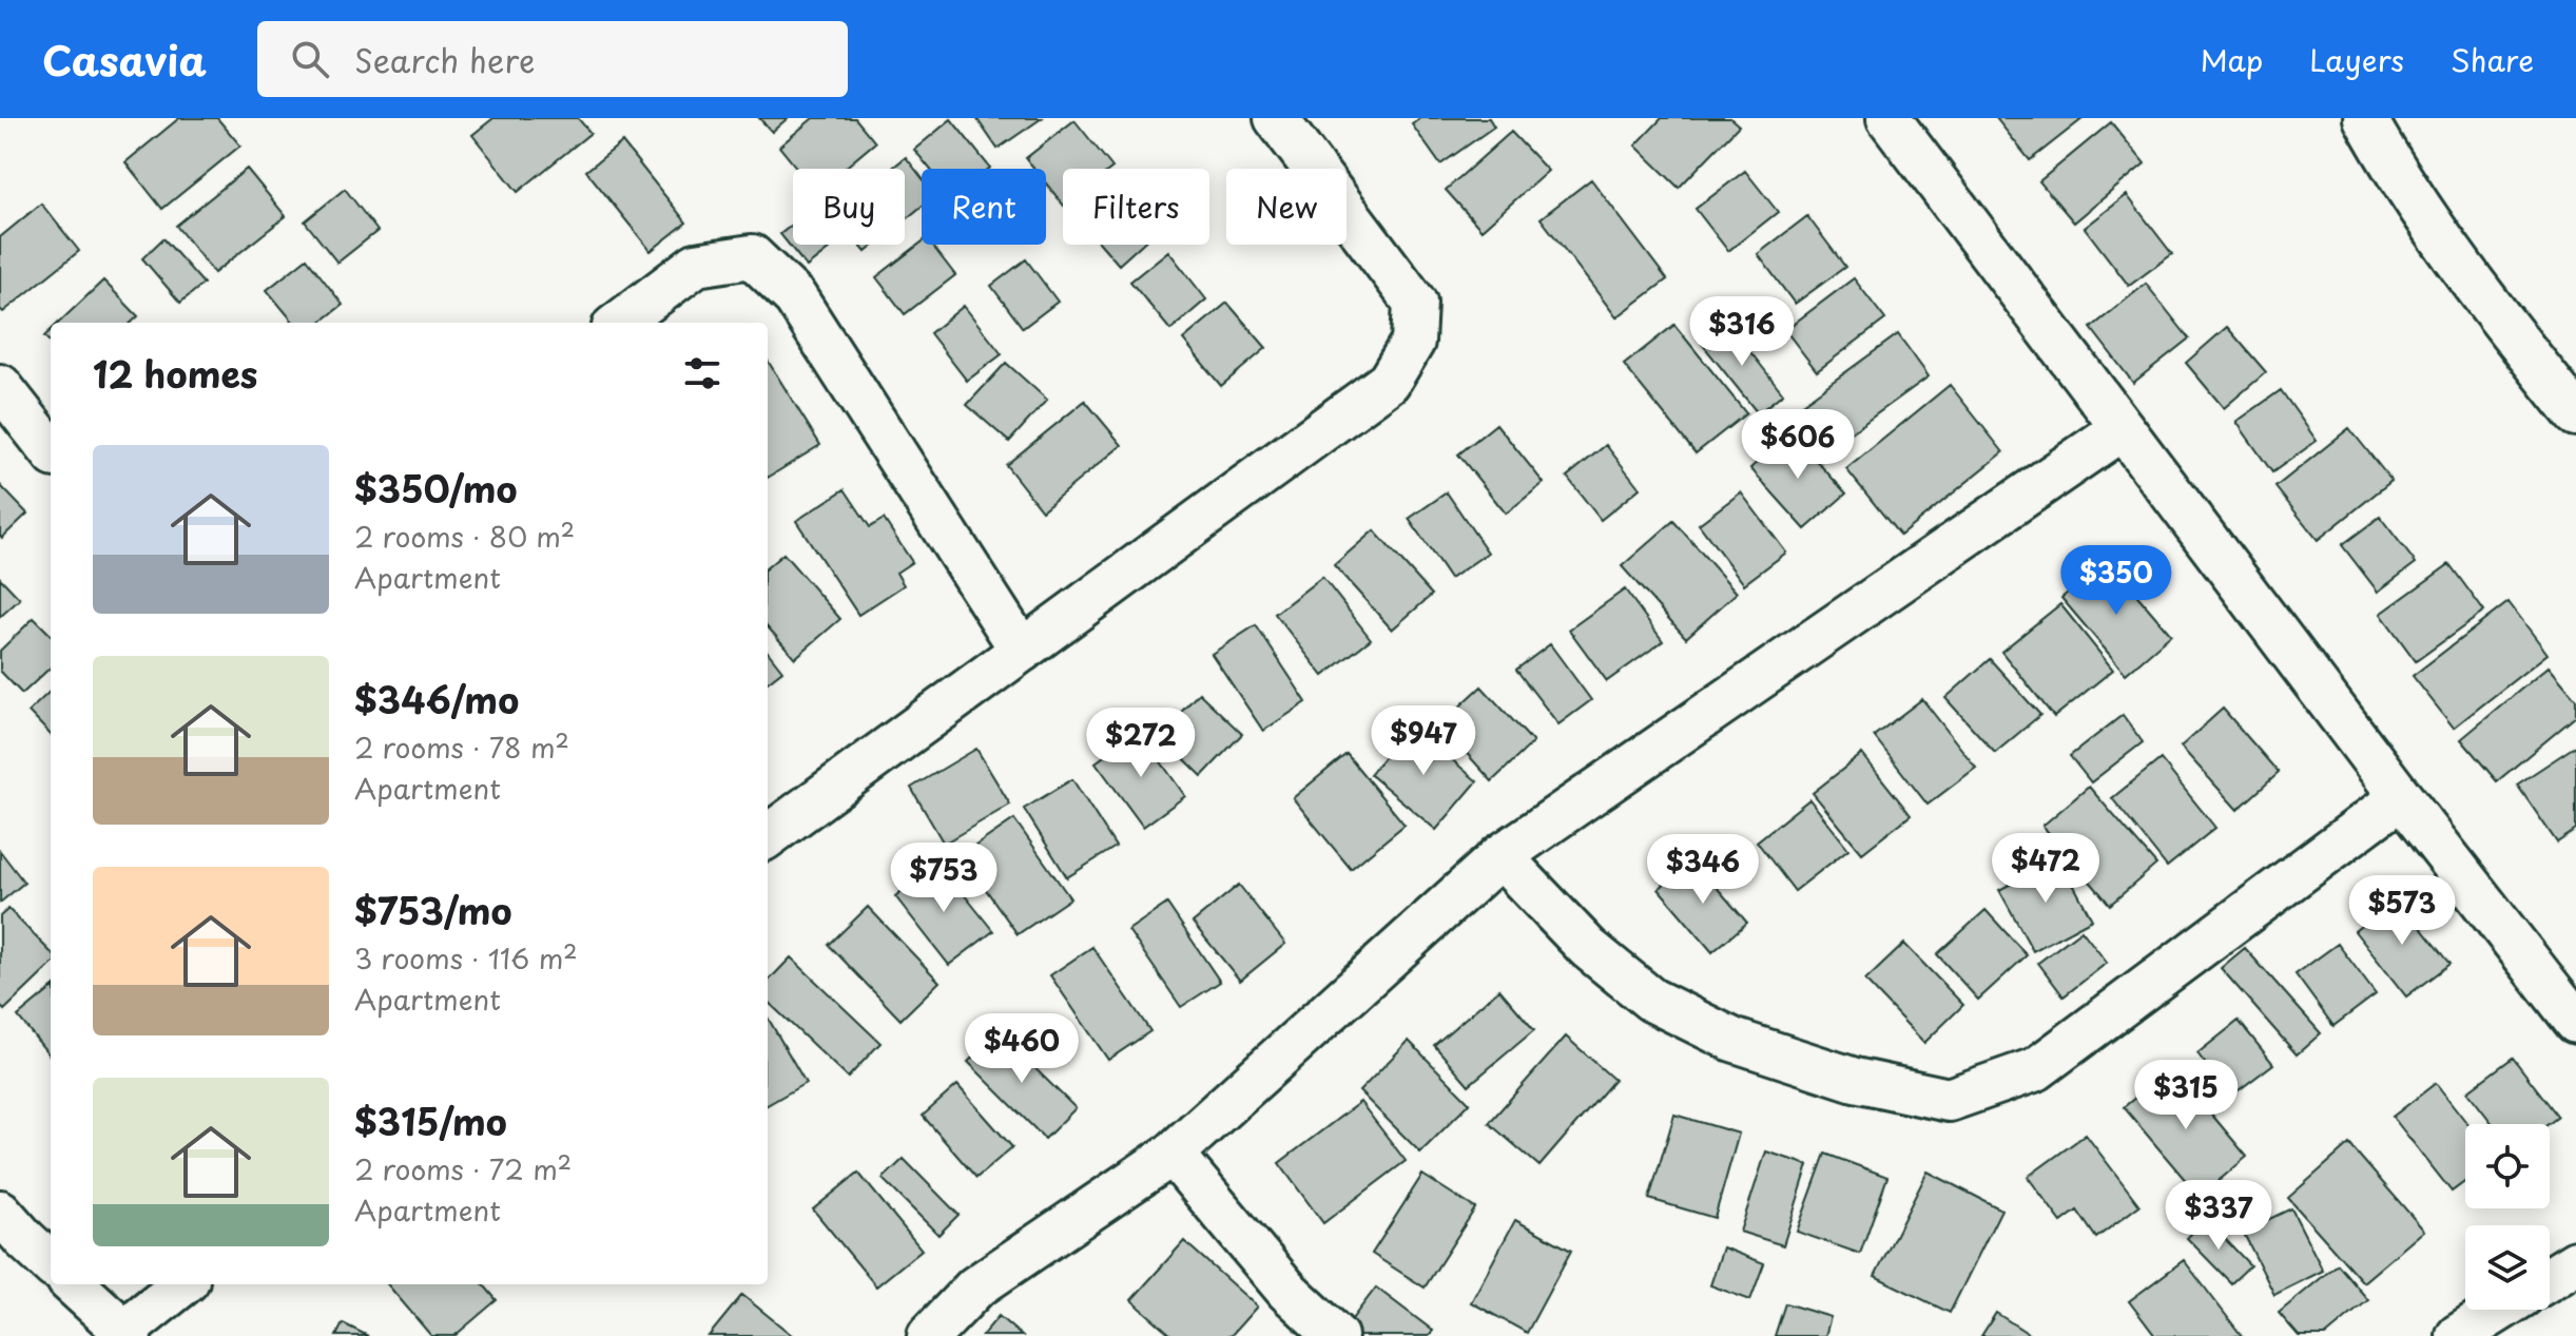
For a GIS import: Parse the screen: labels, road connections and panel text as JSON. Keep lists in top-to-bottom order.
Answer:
{
  "page": {
    "header": "Casavia",
    "search": "Search here",
    "nav": ["Map", "Layers", "Share"],
    "chip": [
      "Buy",
      "Rent",
      "Filters",
      "New"
    ],
    "price": [
      "$316",
      "$606",
      "$350",
      "$947",
      "$272",
      "$472",
      "$346",
      "$753",
      "$573",
      "$460",
      "$315",
      "$337"
    ],
    "heading": "12 homes",
    "list": [
      {
        "name": "$350/mo",
        "note": "2 rooms · 80 m² · Apartment"
      },
      {
        "name": "$346/mo",
        "note": "2 rooms · 78 m² · Apartment"
      },
      {
        "name": "$753/mo",
        "note": "3 rooms · 116 m² · Apartment"
      },
      {
        "name": "$315/mo",
        "note": "2 rooms · 72 m² · Apartment"
      }
    ]
  }
}
